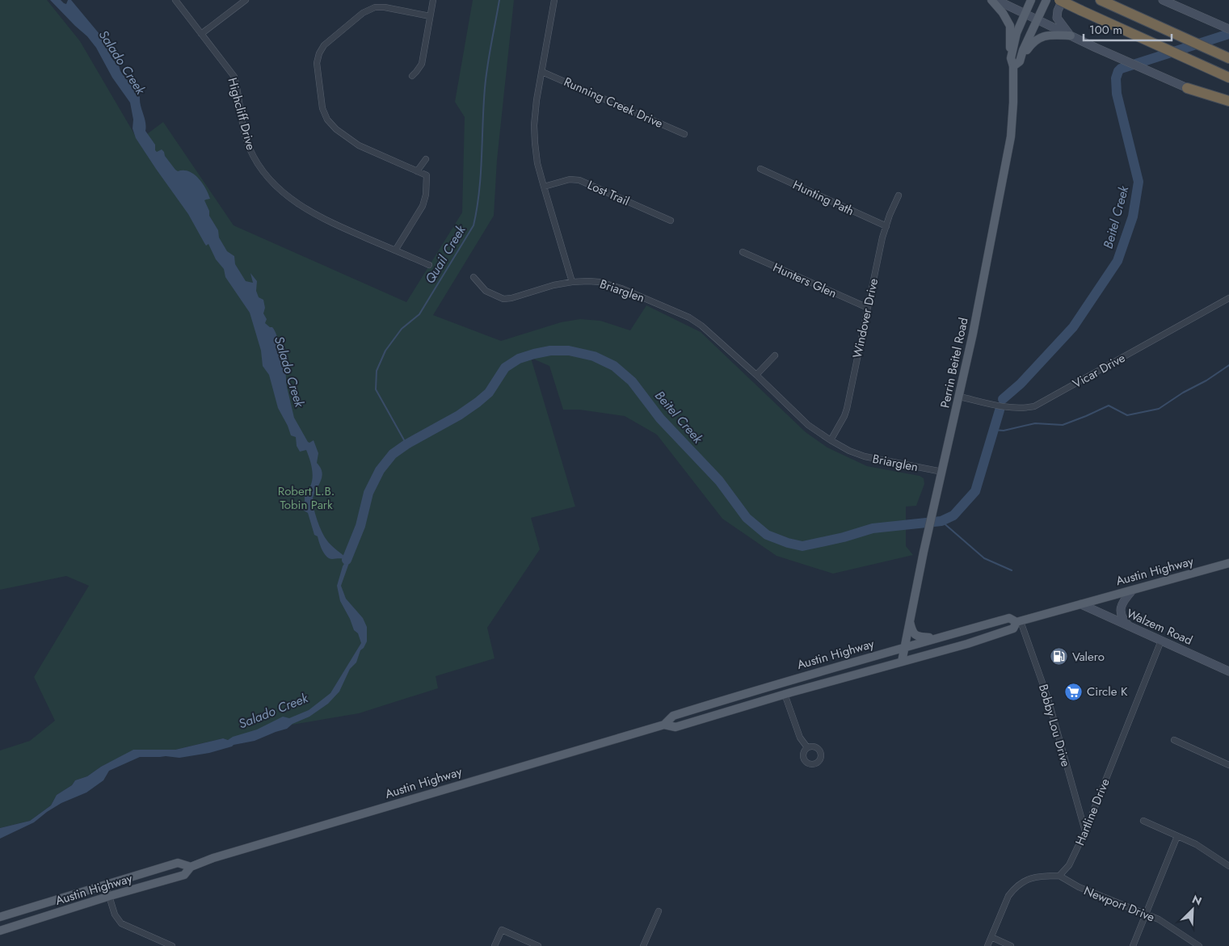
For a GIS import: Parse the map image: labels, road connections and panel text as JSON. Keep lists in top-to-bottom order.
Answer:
{
  "streets": {
    "main road": ["Perrin Beitel Road", "Austin Highway", "Walzem Road"],
    "street": [
      "Running Creek Drive",
      "Highcliff Drive",
      "Lost Trail",
      "Hunting Path",
      "Hunters Glen",
      "Briarglen",
      "Windover Drive",
      "Vicar Drive",
      "Bobby Lou Drive",
      "Hartline Drive",
      "Newport Drive"
    ]
  },
  "crossings": [
    ["Hunting Path", "Windover Drive"],
    ["Hunters Glen", "Windover Drive"],
    ["Briarglen", "Windover Drive"],
    ["Briarglen", "Perrin Beitel Road"],
    ["Perrin Beitel Road", "Vicar Drive"],
    ["Perrin Beitel Road", "Austin Highway"],
    ["Austin Highway", "Walzem Road"],
    ["Austin Highway", "Bobby Lou Drive"],
    ["Walzem Road", "Hartline Drive"],
    ["Bobby Lou Drive", "Hartline Drive"],
    ["Hartline Drive", "Newport Drive"]
  ],
  "water": ["Salado Creek", "Beitel Creek", "Quail Creek"],
  "parks": ["Robert L.B. Tobin Park"],
  "places": {
    "fuel station": ["Valero"],
    "supermarket": ["Circle K"]
  },
  "scale_bar": "100 m",
  "north": "top right"
}
